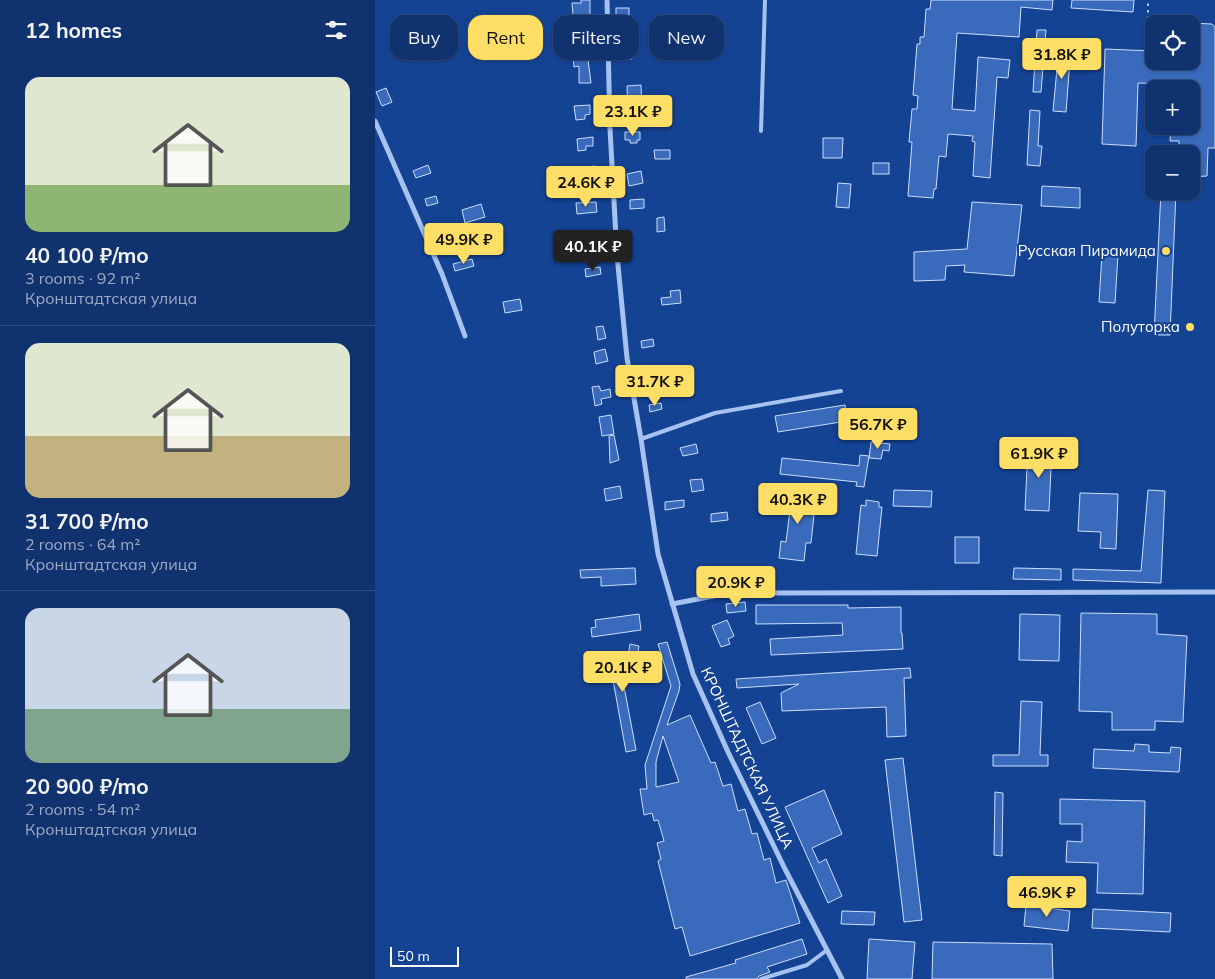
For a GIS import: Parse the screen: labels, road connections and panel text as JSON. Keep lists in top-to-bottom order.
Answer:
{
  "streets": {
    "street": ["КРОНШТАДТСКАЯ УЛИЦА"]
  },
  "places": ["Русская Пирамида", "Полуторка"],
  "scale_bar": "50 m",
  "page": {
    "heading": "12 homes",
    "map_buttons": ["+", "−"],
    "chip": [
      "Buy",
      "Rent",
      "Filters",
      "New"
    ],
    "price": [
      "31.8K ₽",
      "23.1K ₽",
      "24.6K ₽",
      "49.9K ₽",
      "40.1K ₽",
      "31.7K ₽",
      "56.7K ₽",
      "61.9K ₽",
      "40.3K ₽",
      "20.9K ₽",
      "20.1K ₽",
      "46.9K ₽"
    ],
    "list": [
      {
        "name": "40 100 ₽/mo",
        "note": "3 rooms · 92 m² · Кронштадтская улица"
      },
      {
        "name": "31 700 ₽/mo",
        "note": "2 rooms · 64 m² · Кронштадтская улица"
      },
      {
        "name": "20 900 ₽/mo",
        "note": "2 rooms · 54 m² · Кронштадтская улица"
      }
    ],
    "scale": "50 m"
  }
}
